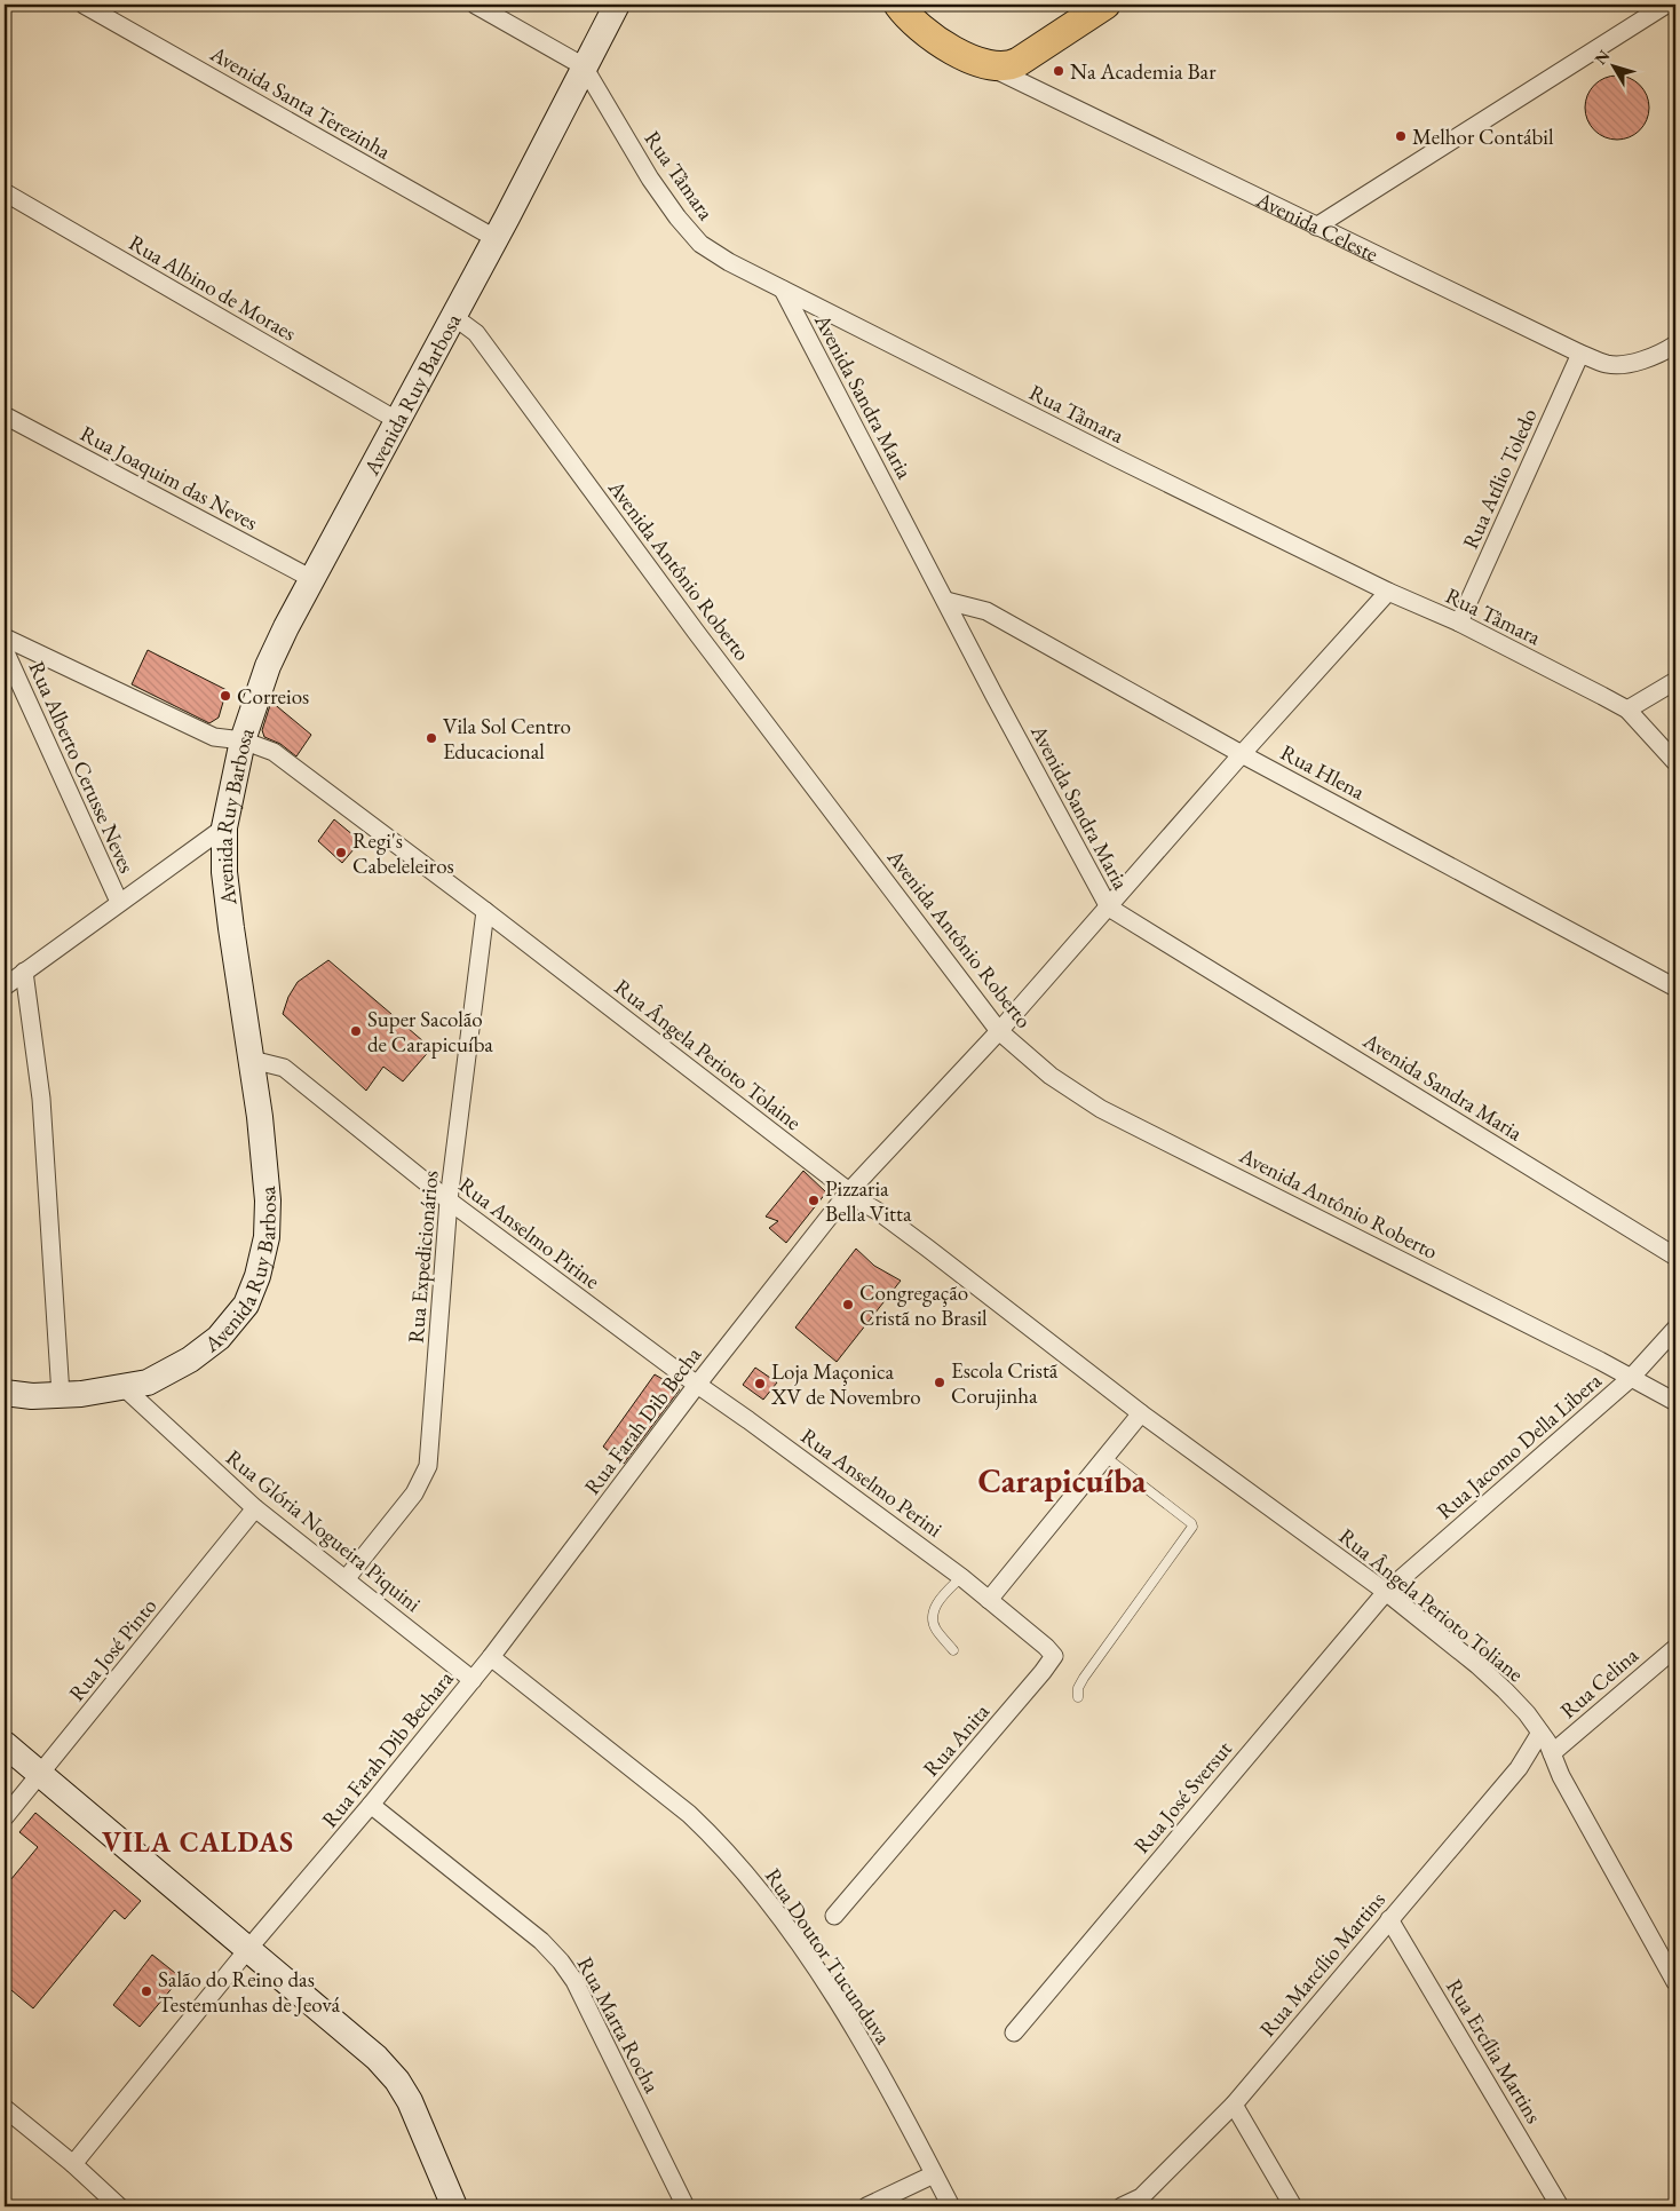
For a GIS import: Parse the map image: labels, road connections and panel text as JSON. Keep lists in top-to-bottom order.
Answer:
{
  "streets": {
    "main road": ["Avenida Celeste"],
    "street": [
      "Avenida Santa Terezinha",
      "Rua Tâmara",
      "Rua Albino de Moraes",
      "Avenida Ruy Barbosa",
      "Avenida Sandra Maria",
      "Rua Joaquim das Neves",
      "Rua Atílio Toledo",
      "Avenida Antônio Roberto",
      "Rua Alberto Cerusse Neves",
      "Rua Hlena",
      "Rua Ângela Perioto Tolaine",
      "Rua Anselmo Pirine",
      "Rua Expedicionários",
      "Rua Farah Dib Becha",
      "Rua Jacomo Della Libera",
      "Rua Anselmo Perini",
      "Rua Glória Nogueira Piquini",
      "Rua Ângela Perioto Toliane",
      "Rua José Pinto",
      "Rua Celina",
      "Rua Anita",
      "Rua Farah Dib Bechara",
      "Rua José Sversut",
      "Rua Doutor Tucunduva",
      "Rua Marcílio Martins",
      "Rua Marta Rocha",
      "Rua Ercília Martins"
    ]
  },
  "crossings": [
    ["Avenida Santa Terezinha", "Avenida Ruy Barbosa"],
    ["Rua Tâmara", "Avenida Ruy Barbosa"],
    ["Rua Tâmara", "Avenida Sandra Maria"],
    ["Rua Tâmara", "Rua Atílio Toledo"],
    ["Rua Tâmara", "Rua Farah Dib Becha"],
    ["Avenida Celeste", "Rua Atílio Toledo"],
    ["Rua Albino de Moraes", "Avenida Ruy Barbosa"],
    ["Avenida Ruy Barbosa", "Rua Joaquim das Neves"],
    ["Avenida Ruy Barbosa", "Avenida Antônio Roberto"],
    ["Avenida Ruy Barbosa", "Rua Ângela Perioto Tolaine"],
    ["Avenida Ruy Barbosa", "Rua Anselmo Pirine"],
    ["Avenida Ruy Barbosa", "Rua Glória Nogueira Piquini"],
    ["Avenida Sandra Maria", "Rua Hlena"],
    ["Avenida Sandra Maria", "Rua Farah Dib Becha"],
    ["Avenida Antônio Roberto", "Rua Farah Dib Becha"],
    ["Avenida Antônio Roberto", "Rua Jacomo Della Libera"],
    ["Rua Hlena", "Rua Farah Dib Becha"],
    ["Rua Ângela Perioto Tolaine", "Rua Expedicionários"],
    ["Rua Ângela Perioto Tolaine", "Rua Farah Dib Becha"],
    ["Rua Ângela Perioto Tolaine", "Rua Ângela Perioto Toliane"],
    ["Rua Anselmo Pirine", "Rua Expedicionários"],
    ["Rua Anselmo Pirine", "Rua Farah Dib Becha"],
    ["Rua Anselmo Pirine", "Rua Anselmo Perini"],
    ["Rua Expedicionários", "Rua Glória Nogueira Piquini"],
    ["Rua Farah Dib Becha", "Rua Anselmo Perini"],
    ["Rua Farah Dib Becha", "Rua Glória Nogueira Piquini"],
    ["Rua Farah Dib Becha", "Rua Farah Dib Bechara"],
    ["Rua Farah Dib Becha", "Rua Doutor Tucunduva"],
    ["Rua Jacomo Della Libera", "Rua Ângela Perioto Toliane"],
    ["Rua Jacomo Della Libera", "Rua José Sversut"],
    ["Rua Anselmo Perini", "Rua Anita"],
    ["Rua Glória Nogueira Piquini", "Rua José Pinto"],
    ["Rua Glória Nogueira Piquini", "Rua Farah Dib Bechara"],
    ["Rua Ângela Perioto Toliane", "Rua Celina"],
    ["Rua Ângela Perioto Toliane", "Rua José Sversut"],
    ["Rua Ângela Perioto Toliane", "Rua Marcílio Martins"],
    ["Rua Farah Dib Bechara", "Rua Marta Rocha"],
    ["Rua Marcílio Martins", "Rua Ercília Martins"]
  ],
  "districts": ["Carapicuíba", "VILA CALDAS"],
  "places": [
    "Na Academia Bar",
    "Melhor Contábil",
    "Correios",
    "Vila Sol Centro Educacional",
    "Regi's Cabeleleiros",
    "Super Sacolão de Carapicuíba",
    "Pizzaria Bella Vitta",
    "Congregação Cristã no Brasil",
    "Escola Cristã Corujinha",
    "Loja Maçonica XV de Novembro",
    "Salão do Reino das Testemunhas de Jeová"
  ],
  "north": "top left"
}
